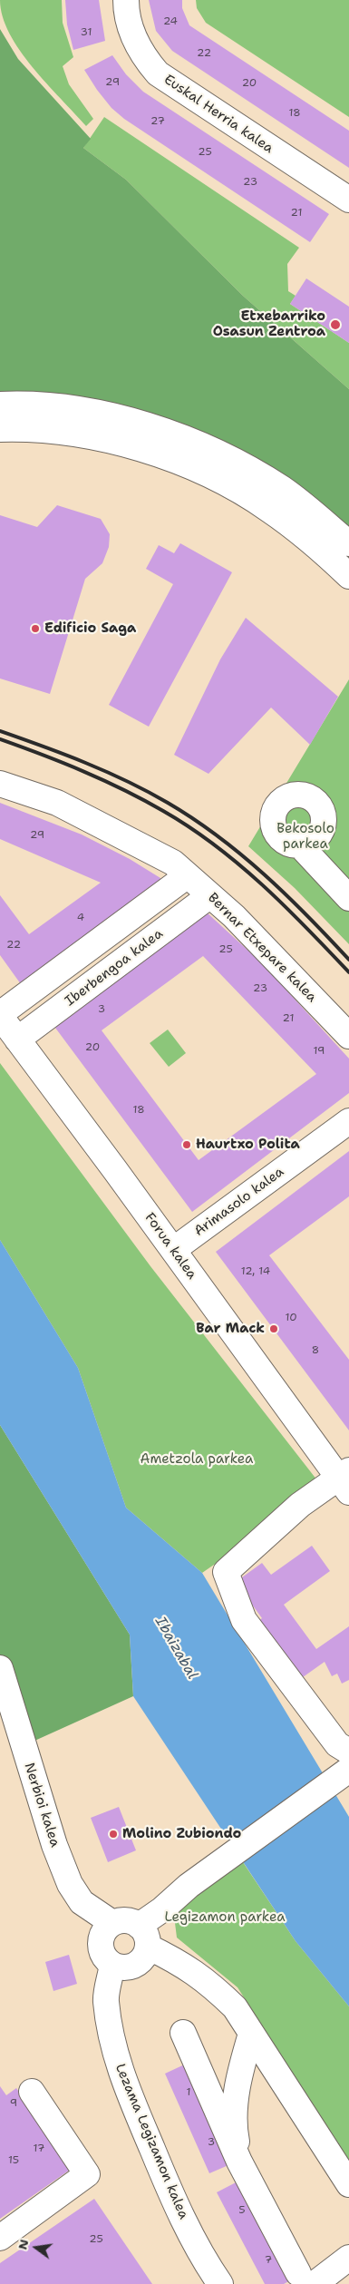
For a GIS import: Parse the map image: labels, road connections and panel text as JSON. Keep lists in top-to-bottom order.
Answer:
{
  "streets": {
    "main road": [
      "Euskal Herria kalea",
      "Bernar Etxepare kalea",
      "Iberbengoa kalea",
      "Arimasolo kalea",
      "Forua kalea",
      "Nerbioi kalea",
      "Lezama Legizamon kalea"
    ]
  },
  "crossings": [
    ["Bernar Etxepare kalea", "Iberbengoa kalea"],
    ["Iberbengoa kalea", "Forua kalea"],
    ["Arimasolo kalea", "Forua kalea"],
    ["Nerbioi kalea", "Lezama Legizamon kalea"]
  ],
  "water": ["Ibaizabal"],
  "parks": ["Bekosolo parkea", "Ametzola parkea", "Legizamon parkea"],
  "places": [
    "Etxebarriko Osasun Zentroa",
    "Edificio Saga",
    "Haurtxo Polita",
    "Bar Mack",
    "Molino Zubiondo"
  ],
  "house_numbers": [
    "24",
    "31",
    "22",
    "29",
    "20",
    "18",
    "27",
    "25",
    "23",
    "21",
    "29",
    "4",
    "22",
    "25",
    "23",
    "3",
    "21",
    "20",
    "19",
    "18",
    "12, 14",
    "10",
    "8",
    "1",
    "9",
    "3",
    "17",
    "15",
    "5",
    "25",
    "7"
  ],
  "north": "left"
}
